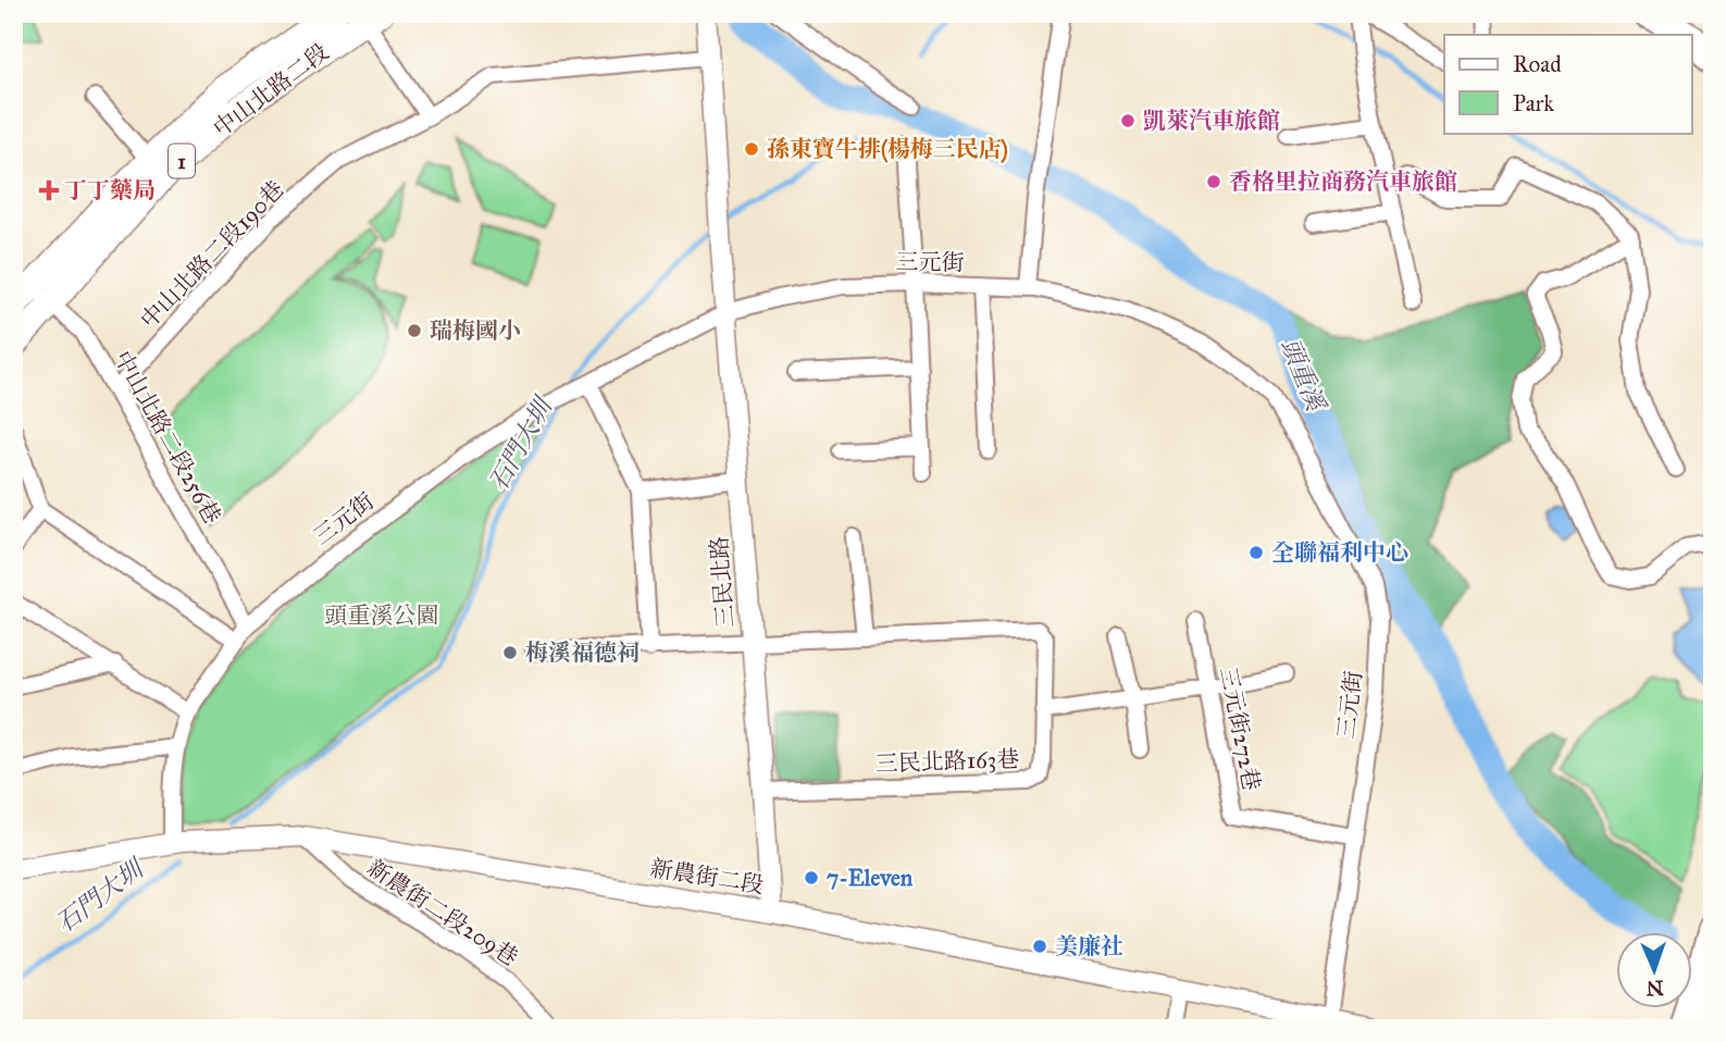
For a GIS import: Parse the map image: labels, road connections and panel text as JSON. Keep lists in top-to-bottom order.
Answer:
{
  "streets": {
    "main road": ["中山北路二段", "1"],
    "street": [
      "中山北路二段190巷",
      "三元街",
      "中山北路二段256巷",
      "三民北路",
      "三元街272巷",
      "三民北路163巷",
      "新農街二段",
      "新農街二段209巷"
    ]
  },
  "crossings": [
    ["中山北路二段", "中山北路二段256巷"],
    ["中山北路二段190巷", "中山北路二段256巷"],
    ["中山北路二段190巷", "三民北路"],
    ["三元街", "中山北路二段256巷"],
    ["三元街", "三民北路"],
    ["三元街", "三元街272巷"],
    ["三元街", "新農街二段"],
    ["三民北路", "三民北路163巷"],
    ["三民北路", "新農街二段"],
    ["新農街二段", "新農街二段209巷"]
  ],
  "water": ["頭重溪", "石門大圳"],
  "parks": ["頭重溪公園"],
  "places": {
    "other": [
      "凱萊汽車旅館",
      "孫東寶牛排(楊梅三民店)",
      "香格里拉商務汽車旅館",
      "瑞梅國小",
      "全聯福利中心",
      "梅溪福德祠",
      "7-Eleven",
      "美廉社"
    ],
    "health": ["丁丁藥局"]
  },
  "legend": ["Road", "Park"],
  "north": "bottom"
}
